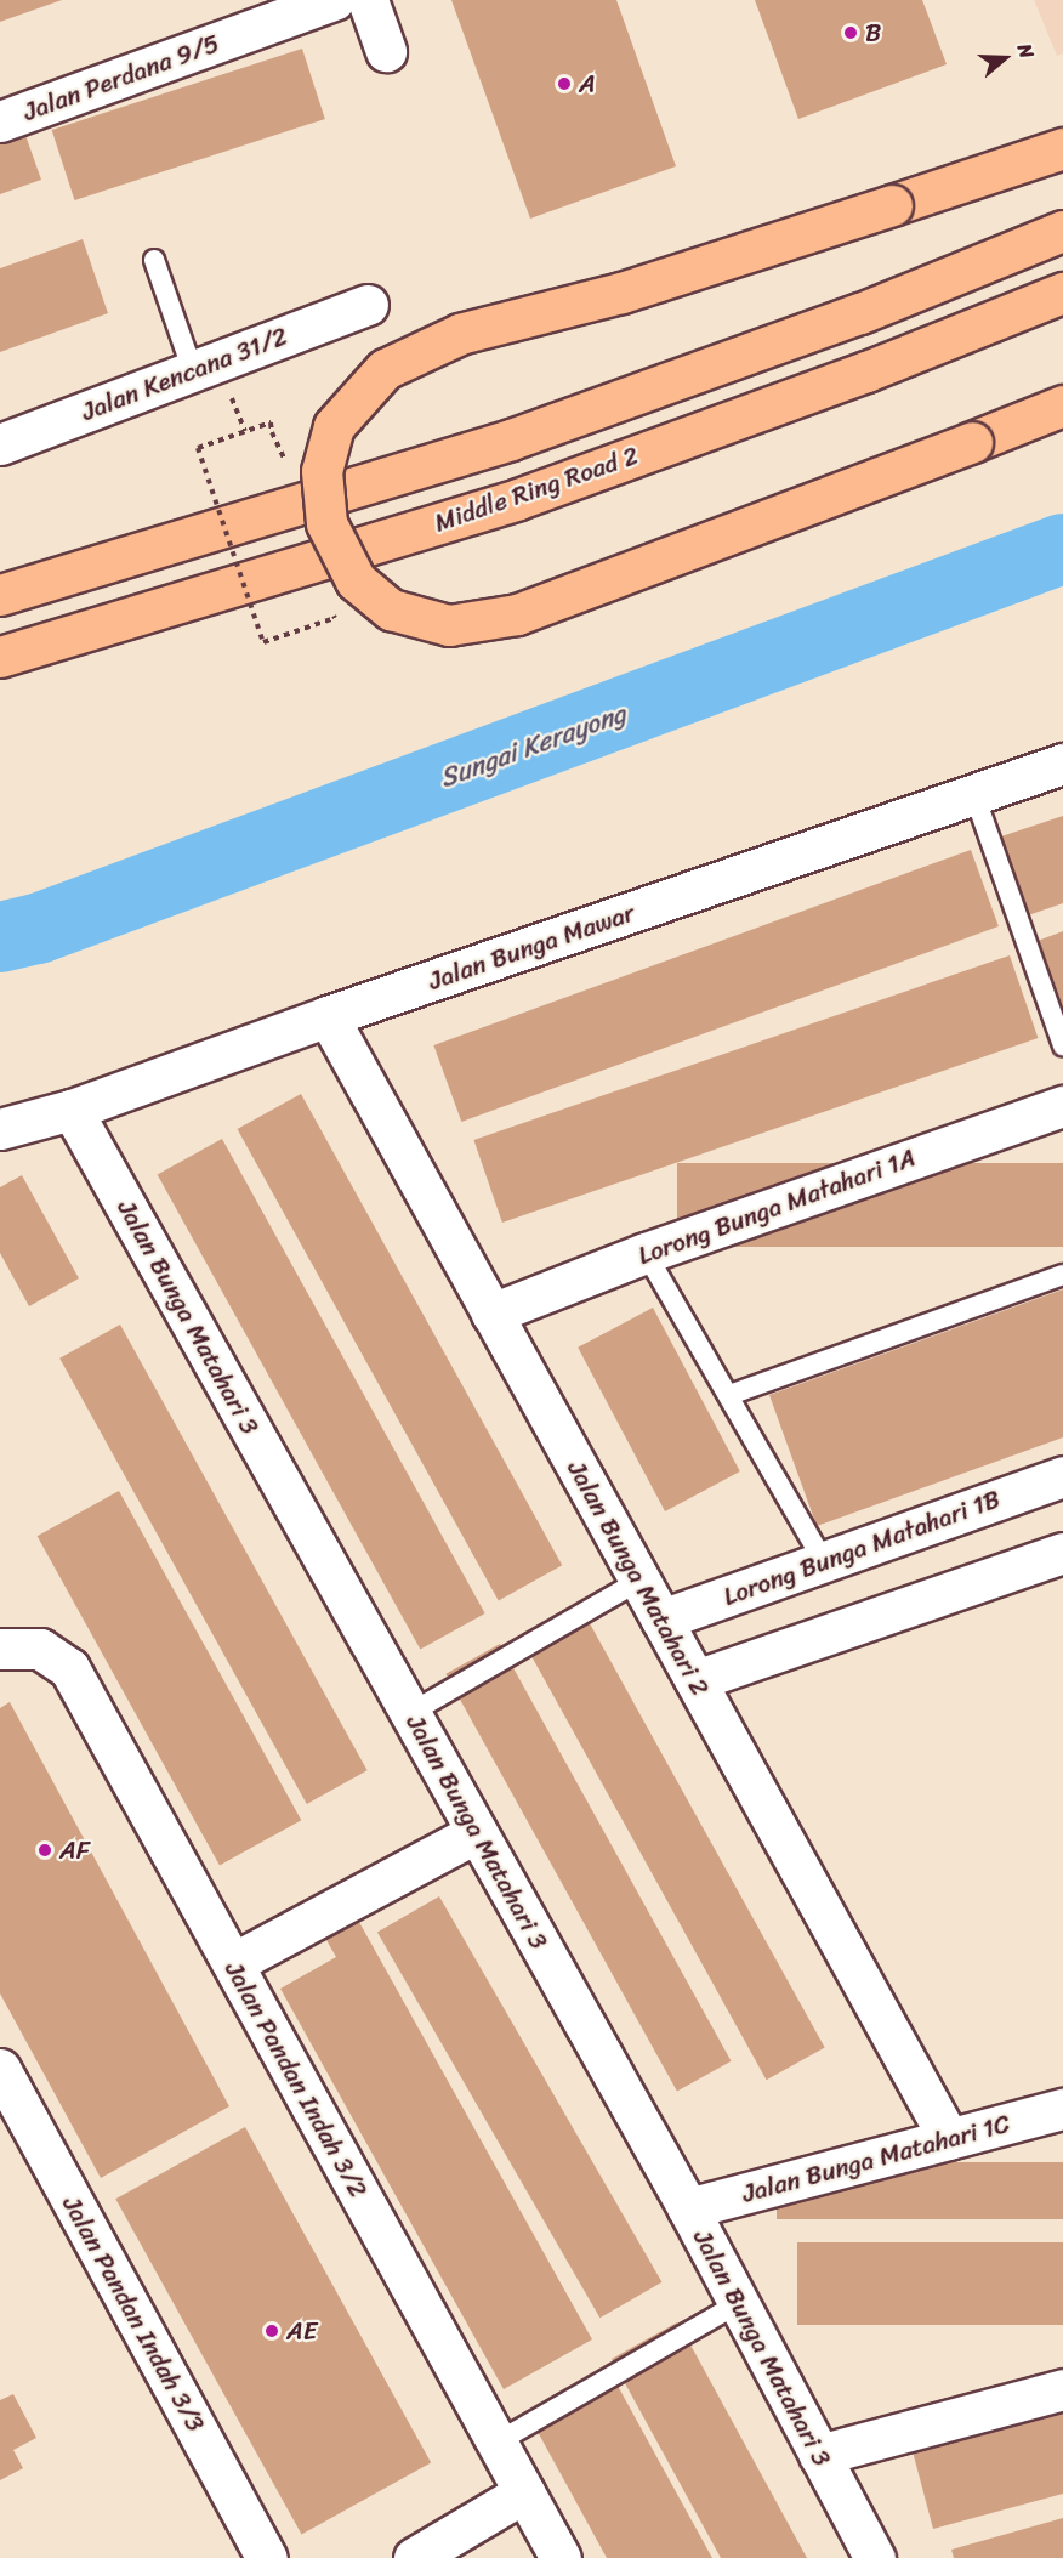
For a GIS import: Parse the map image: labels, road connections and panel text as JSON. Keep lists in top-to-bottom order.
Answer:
{
  "streets": {
    "highway": ["Middle Ring Road 2"],
    "street": [
      "Jalan Perdana 9/5",
      "Jalan Kencana 31/2",
      "Jalan Bunga Mawar",
      "Lorong Bunga Matahari 1A",
      "Jalan Bunga Matahari 3",
      "Lorong Bunga Matahari 1B",
      "Jalan Bunga Matahari 2",
      "Jalan Pandan Indah 3/2",
      "Jalan Bunga Matahari 1C",
      "Jalan Pandan Indah 3/3"
    ]
  },
  "crossings": [
    ["Jalan Bunga Mawar", "Jalan Bunga Matahari 3"],
    ["Jalan Bunga Mawar", "Jalan Bunga Matahari 2"],
    ["Lorong Bunga Matahari 1A", "Jalan Bunga Matahari 2"],
    ["Jalan Bunga Matahari 3", "Jalan Bunga Matahari 1C"],
    ["Lorong Bunga Matahari 1B", "Jalan Bunga Matahari 2"],
    ["Jalan Bunga Matahari 2", "Jalan Bunga Matahari 1C"]
  ],
  "water": ["Sungai Kerayong"],
  "places": [
    "B",
    "A",
    "AF",
    "AE"
  ],
  "north": "right"
}
